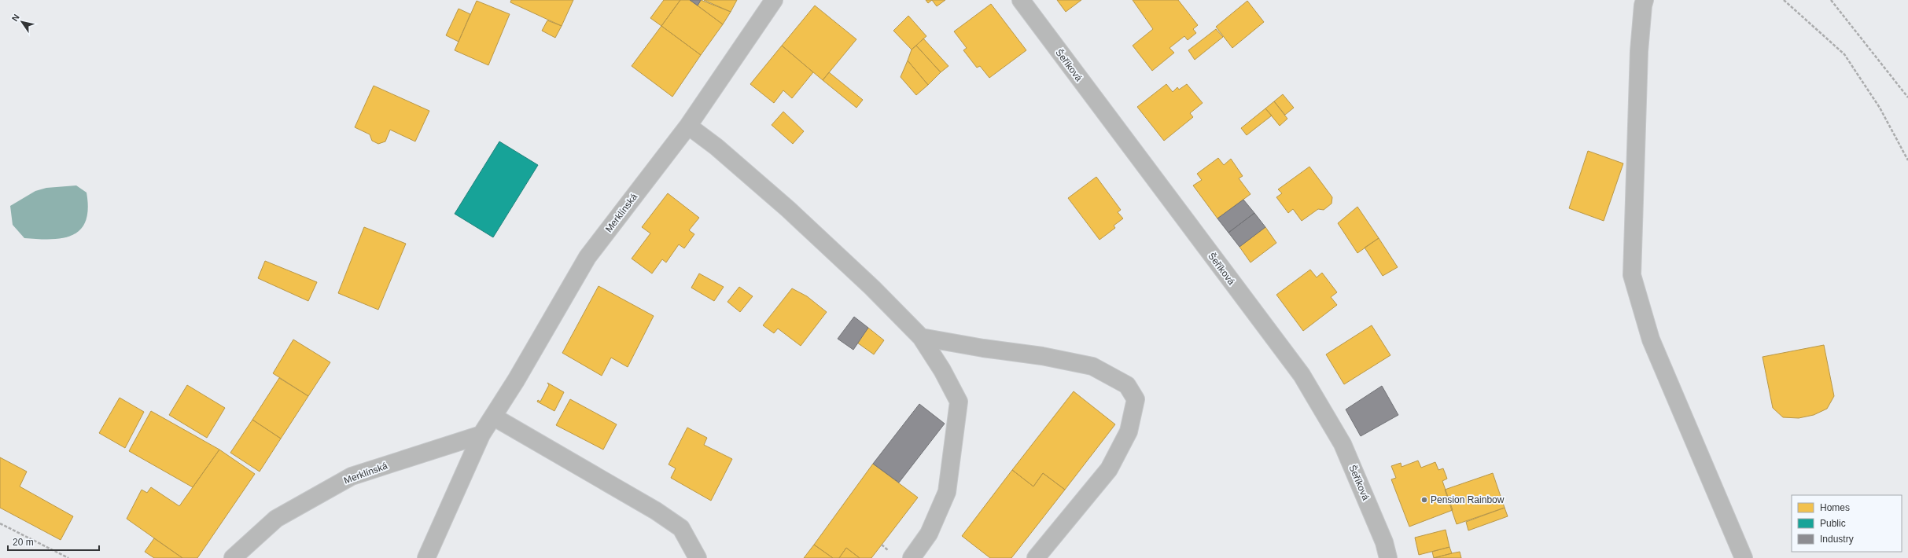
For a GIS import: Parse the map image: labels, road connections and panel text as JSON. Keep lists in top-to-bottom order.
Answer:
{
  "streets": {
    "street": ["Šeříková", "Merklínská"]
  },
  "places": ["Pension Rainbow"],
  "legend": ["Homes", "Public", "Industry"],
  "scale_bar": "20 m",
  "north": "top left"
}
